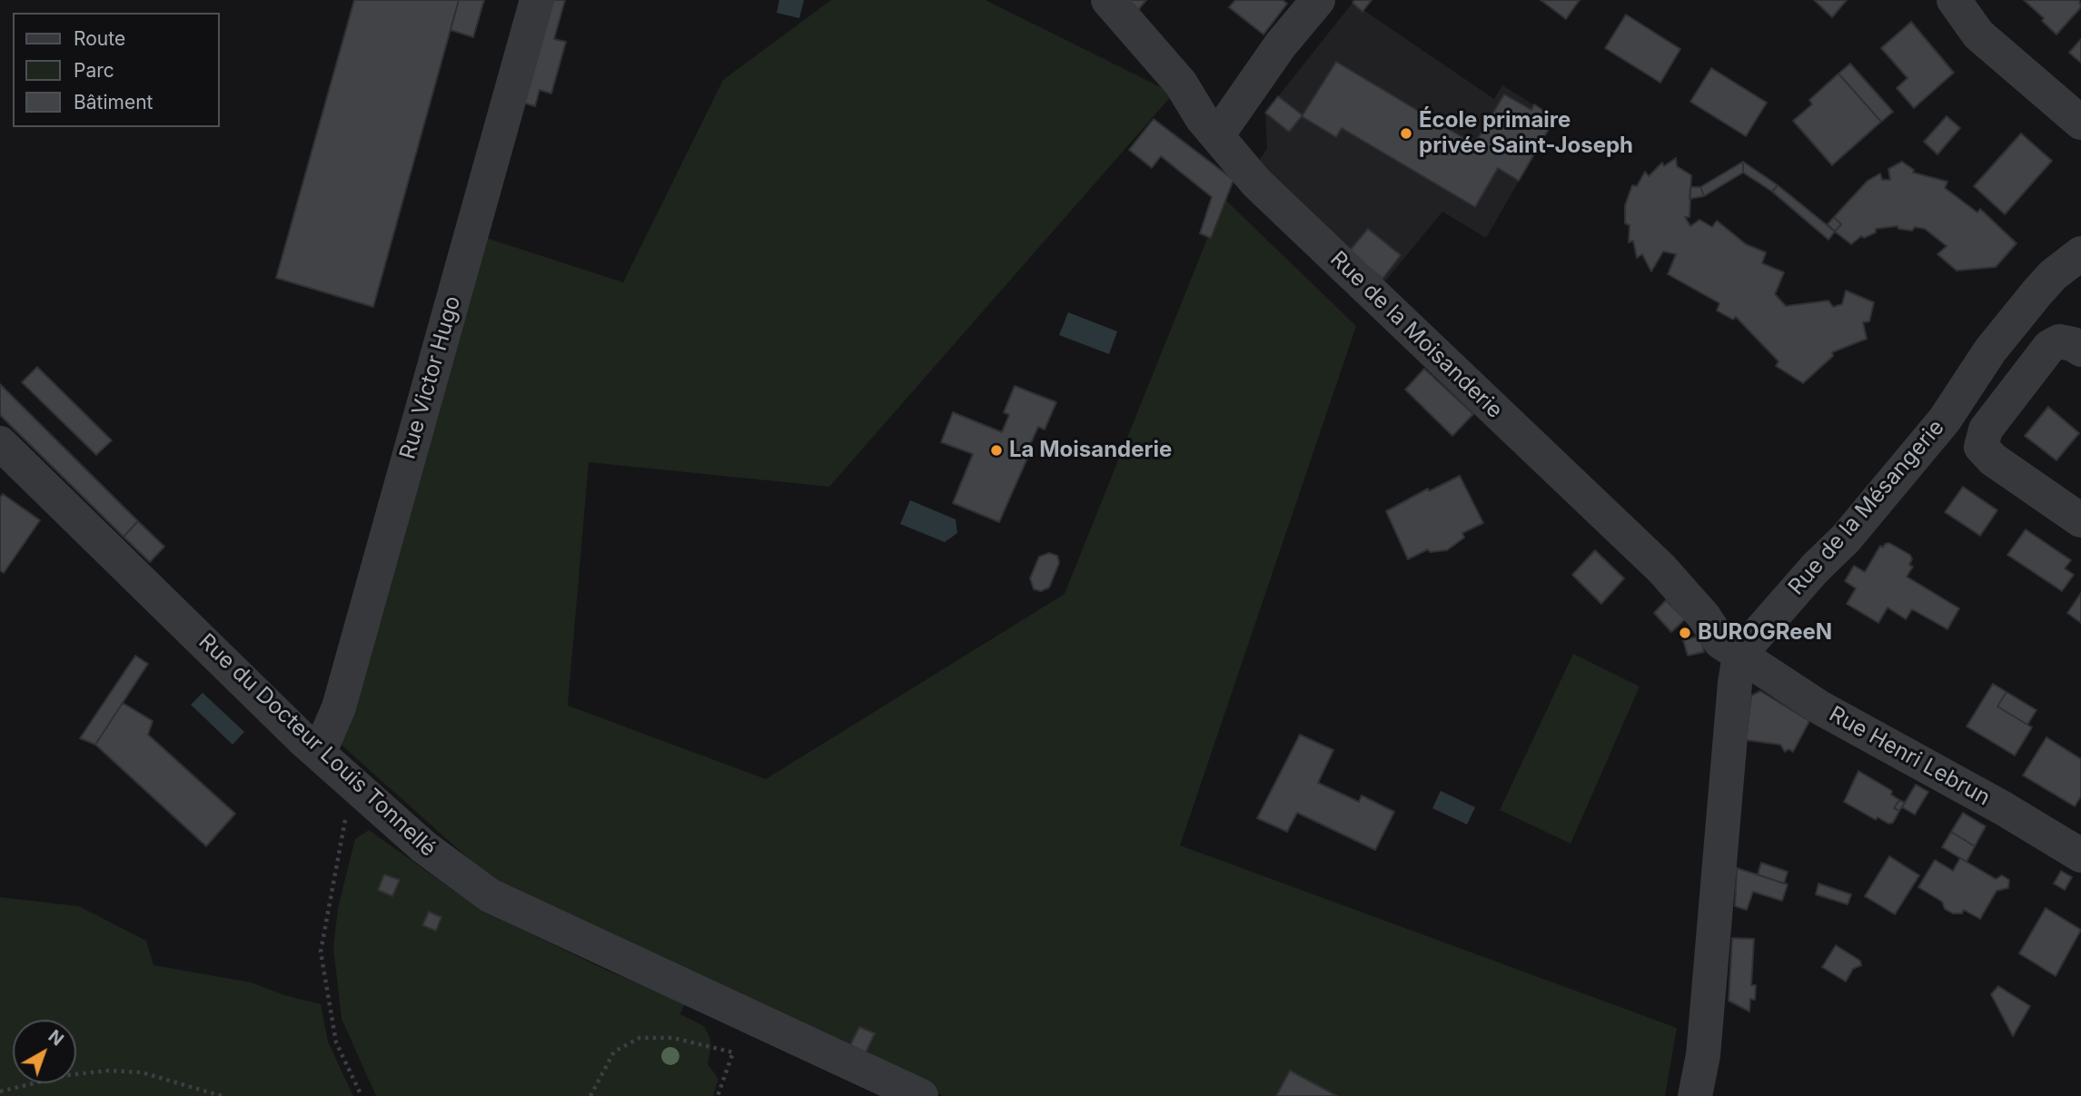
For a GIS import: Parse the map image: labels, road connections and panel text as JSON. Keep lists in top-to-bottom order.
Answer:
{
  "streets": {
    "street": [
      "Rue de la Moisanderie",
      "Rue Victor Hugo",
      "Rue de la Mésangerie",
      "Rue du Docteur Louis Tonnellé",
      "Rue Henri Lebrun"
    ]
  },
  "crossings": [
    ["Rue de la Moisanderie", "Rue de la Mésangerie"],
    ["Rue de la Moisanderie", "Rue Henri Lebrun"],
    ["Rue Victor Hugo", "Rue du Docteur Louis Tonnellé"],
    ["Rue de la Mésangerie", "Rue Henri Lebrun"]
  ],
  "places": ["École primaire privée Saint-Joseph", "La Moisanderie", "BUROGReeN"],
  "legend": ["Route", "Parc", "Bâtiment"],
  "north": "top right"
}
